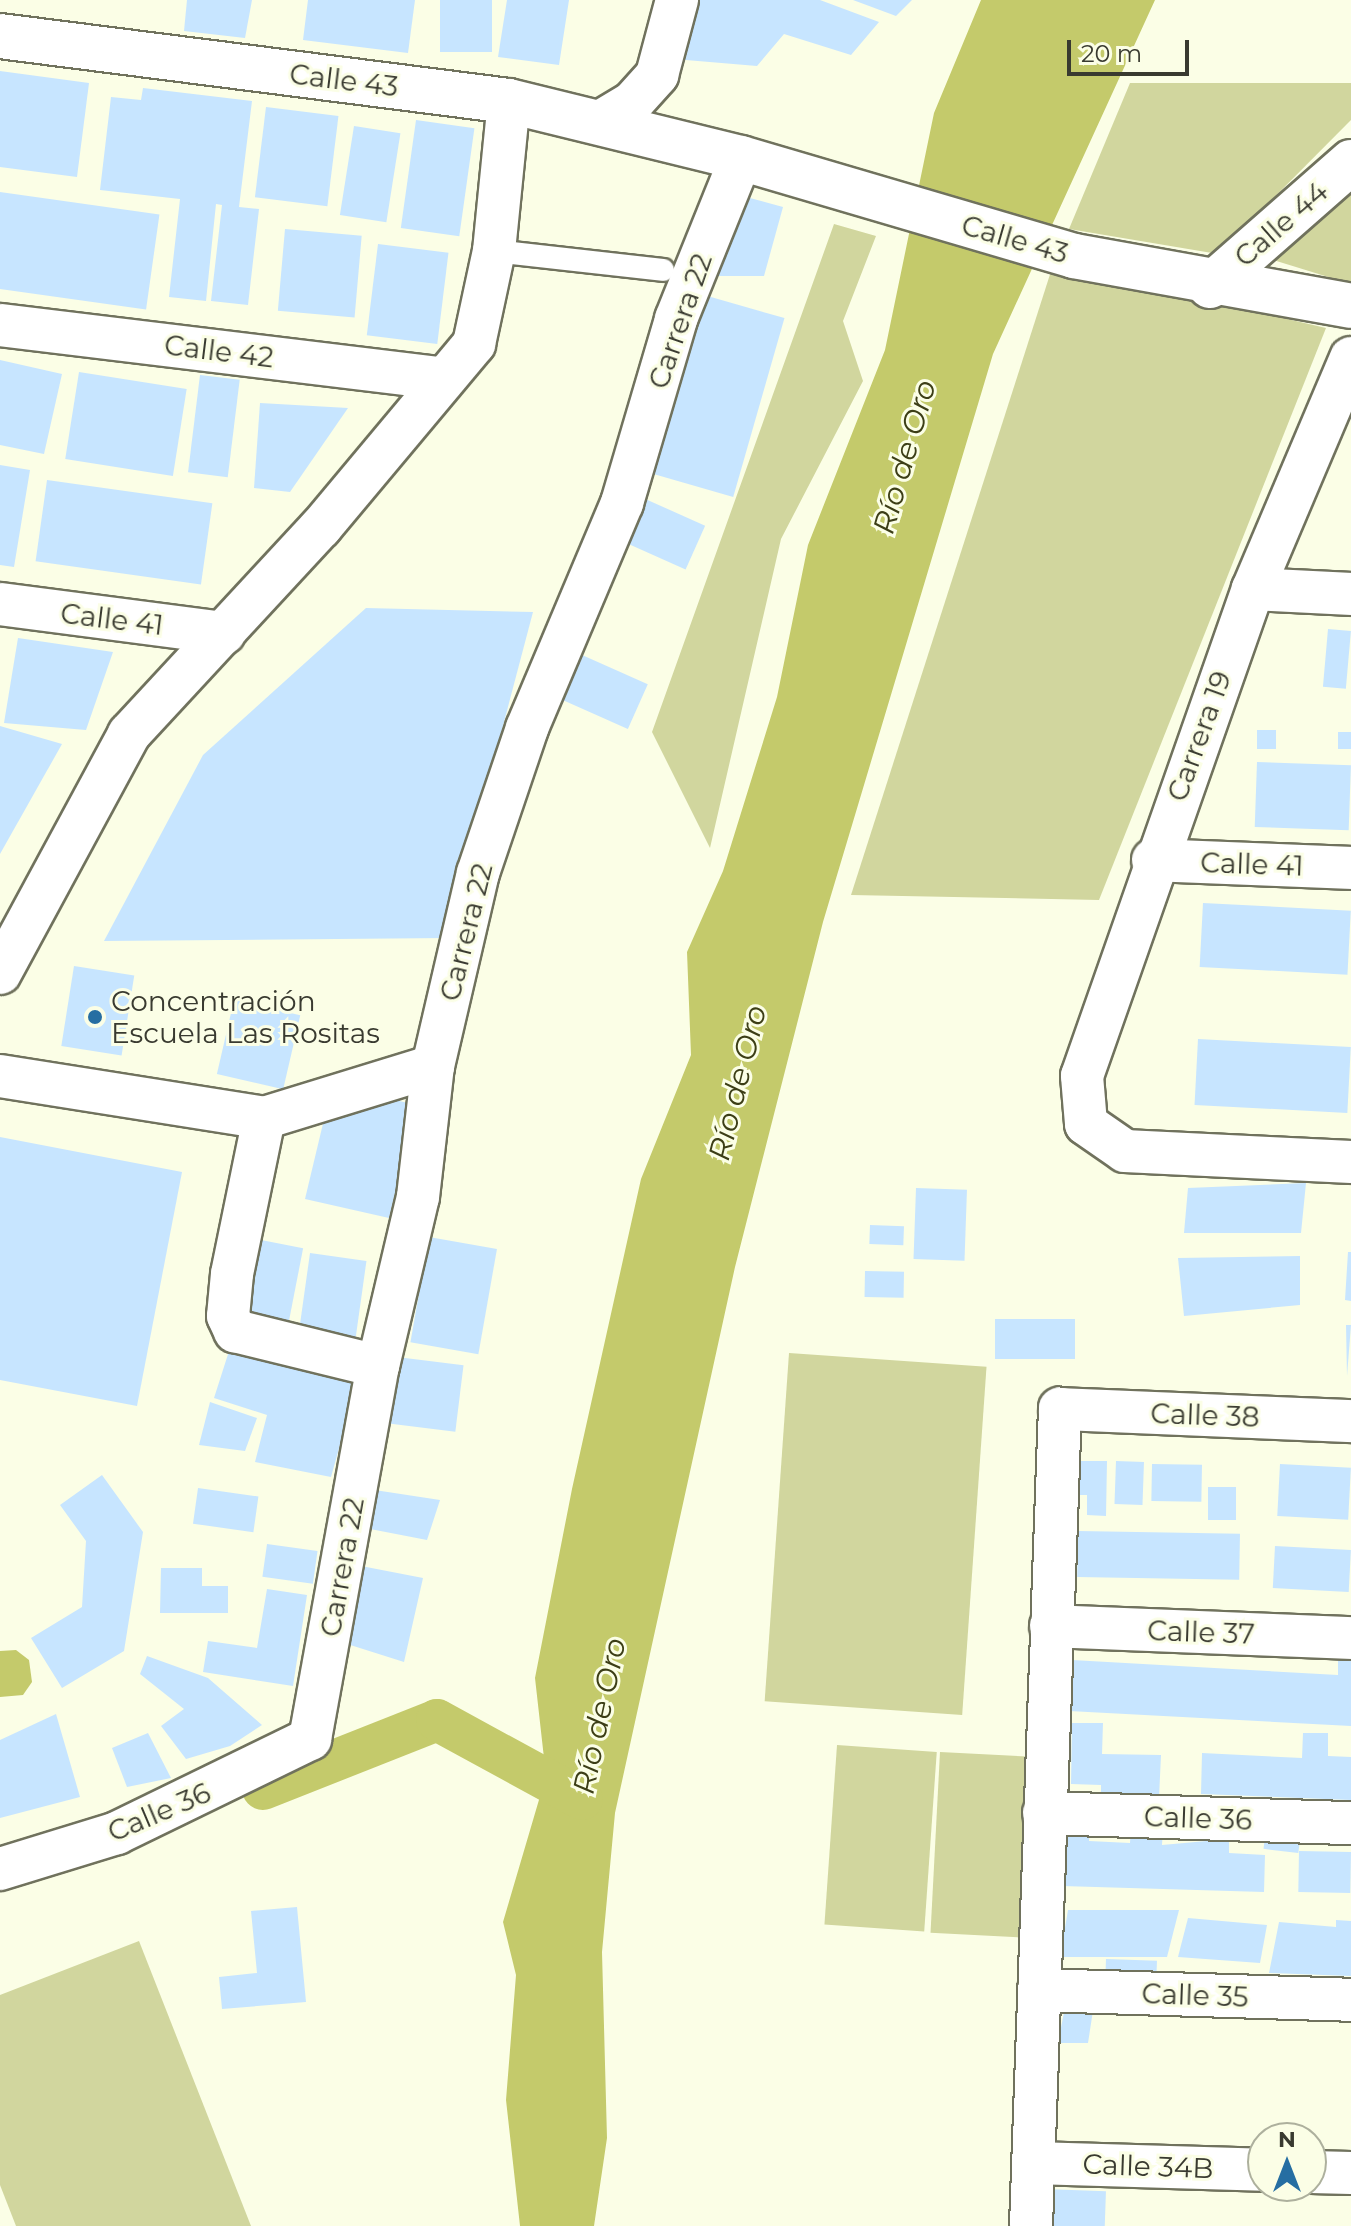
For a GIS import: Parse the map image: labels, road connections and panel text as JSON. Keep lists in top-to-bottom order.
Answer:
{
  "streets": {
    "street": [
      "Calle 43",
      "Calle 44",
      "Carrera 22",
      "Calle 42",
      "Calle 41",
      "Carrera 19",
      "Calle 38",
      "Calle 37",
      "Calle 36",
      "Calle 35",
      "Calle 34B"
    ]
  },
  "crossings": [
    ["Calle 43", "Calle 44"],
    ["Calle 43", "Carrera 22"],
    ["Carrera 22", "Calle 36"],
    ["Calle 41", "Carrera 19"],
    ["Calle 38", "Calle 37"]
  ],
  "water": ["Río de Oro"],
  "places": ["Concentración Escuela Las Rositas"],
  "scale_bar": "20 m",
  "north": "top"
}
